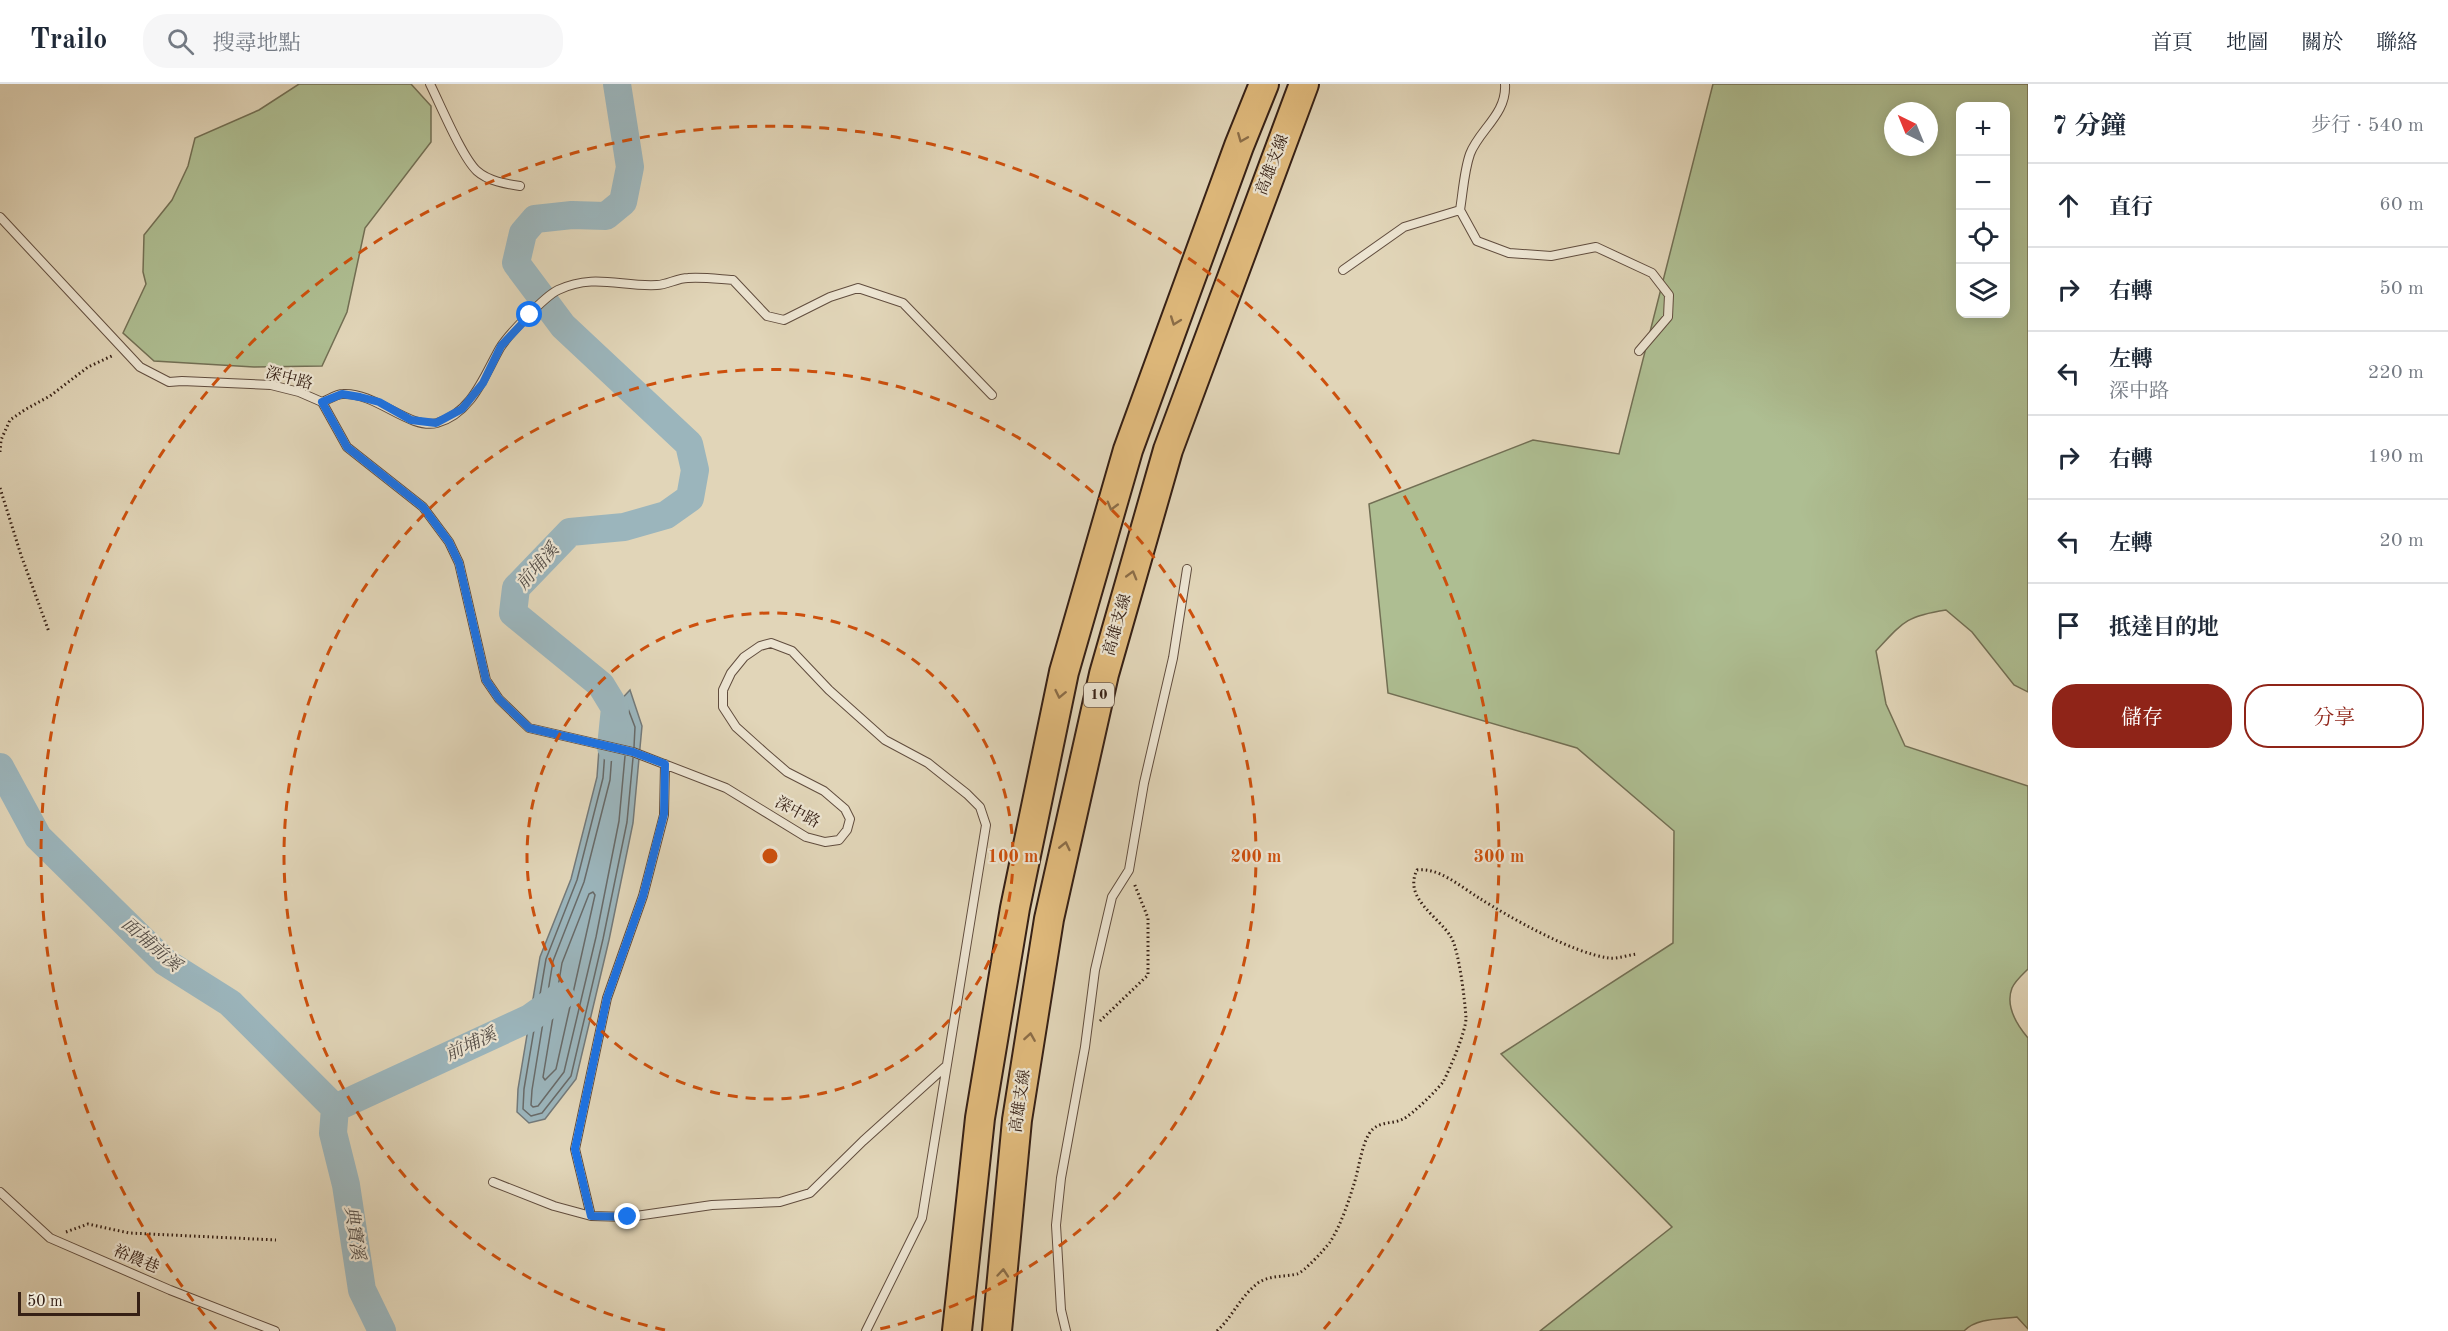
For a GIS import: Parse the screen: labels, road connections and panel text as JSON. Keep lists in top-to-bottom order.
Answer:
{
  "streets": {
    "highway": ["高雄支線", "10"],
    "lane": ["深中路", "裕農巷"]
  },
  "water": ["前埔溪", "面埔前溪", "典寶溪"],
  "scale_bar": "50 m",
  "north": "top left",
  "page": {
    "header": "Trailo",
    "search": "搜尋地點",
    "nav": [
      "首頁",
      "地圖",
      "關於",
      "聯絡"
    ],
    "heading": ["7 分鐘", "步行 · 540 m"],
    "map_buttons": ["+", "−"],
    "list": [
      ["直行", "60 m"],
      ["右轉", "50 m"],
      ["左轉", "深中路", "220 m"],
      ["右轉", "190 m"],
      ["左轉", "20 m"],
      "抵達目的地"
    ],
    "buttons": ["儲存", "分享"],
    "scale": "50 m"
  },
  "rings": ["100 m", "200 m", "300 m"]
}
